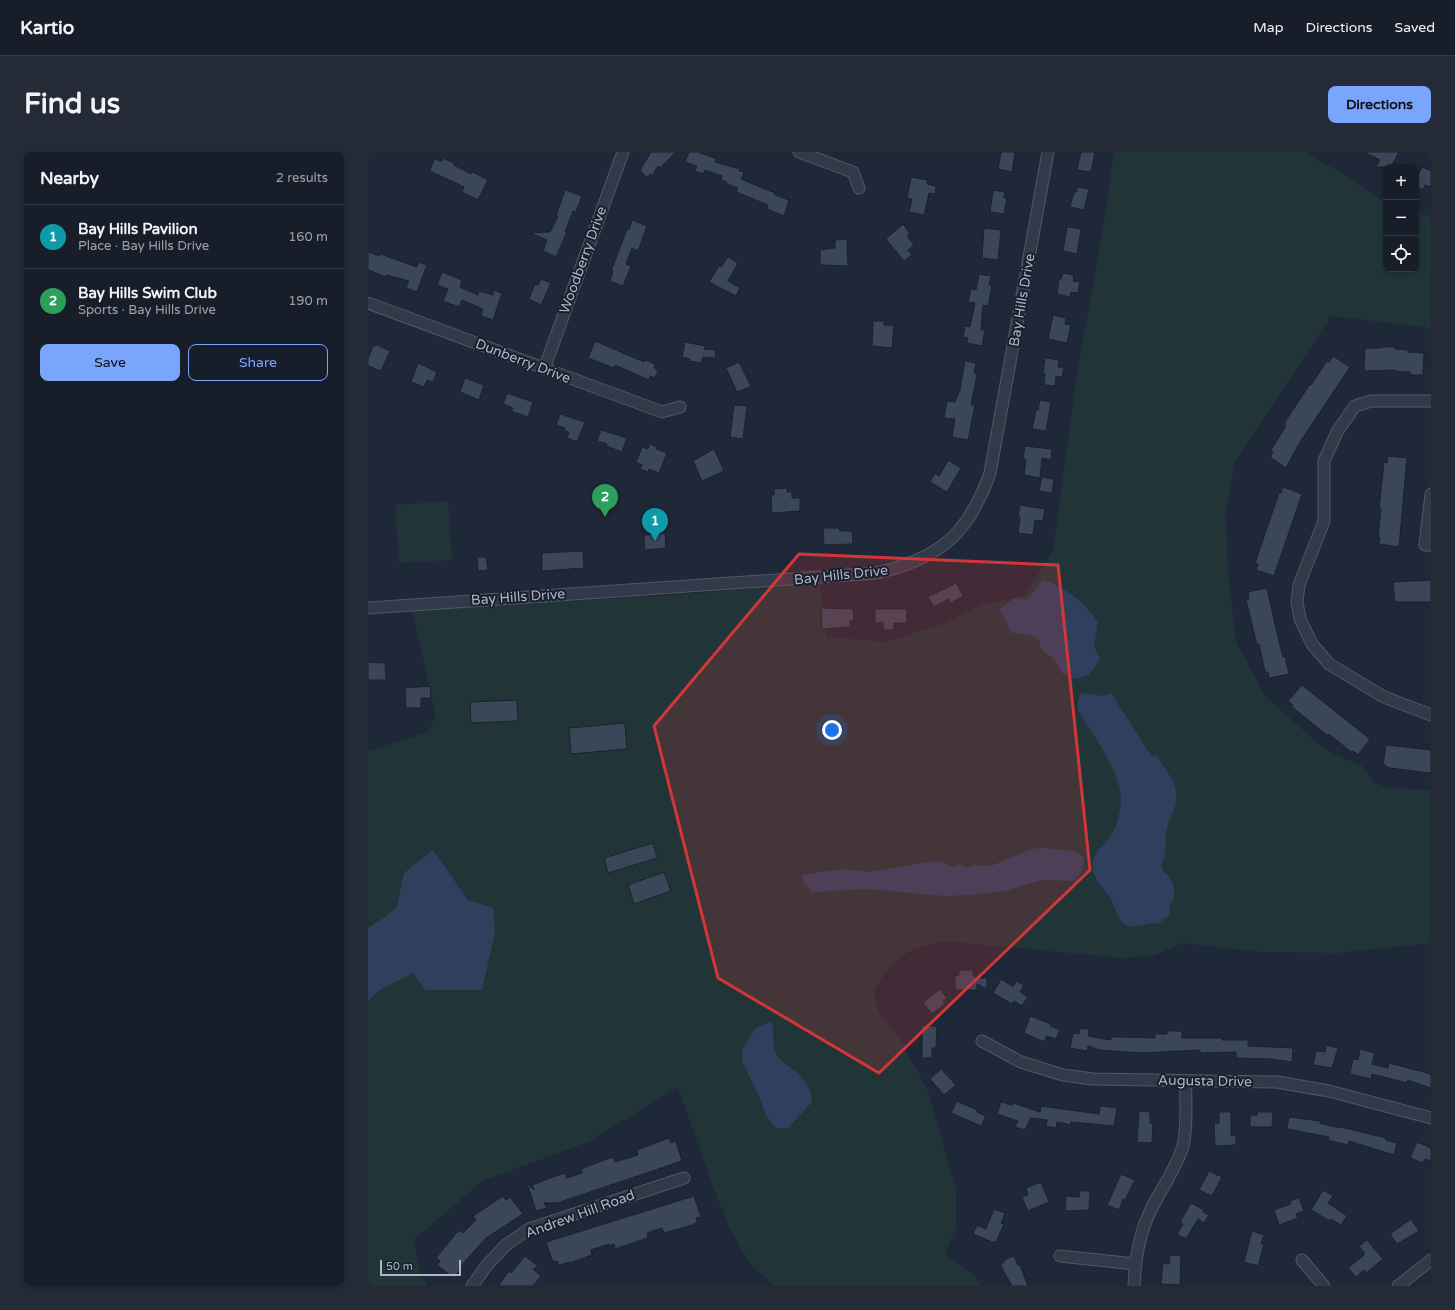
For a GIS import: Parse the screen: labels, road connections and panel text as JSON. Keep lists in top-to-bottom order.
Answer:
{
  "streets": {
    "street": [
      "Woodberry Drive",
      "Bay Hills Drive",
      "Dunberry Drive",
      "Augusta Drive",
      "Andrew Hill Road"
    ]
  },
  "crossings": [
    ["Woodberry Drive", "Dunberry Drive"]
  ],
  "scale_bar": "50 m",
  "page": {
    "header": "Kartio",
    "nav": ["Map", "Directions", "Saved"],
    "buttons": [
      "Directions",
      ["Save", "Share"]
    ],
    "title": "Find us",
    "heading": ["Nearby", "2 results"],
    "map_buttons": ["+", "−"],
    "list": [
      {
        "mark": "1",
        "name": "Bay Hills Pavilion",
        "note": "Place · Bay Hills Drive",
        "value": "160 m"
      },
      {
        "mark": "2",
        "name": "Bay Hills Swim Club",
        "note": "Sports · Bay Hills Drive",
        "value": "190 m"
      }
    ],
    "pins": ["2", "1"],
    "scale": "50 m"
  }
}
